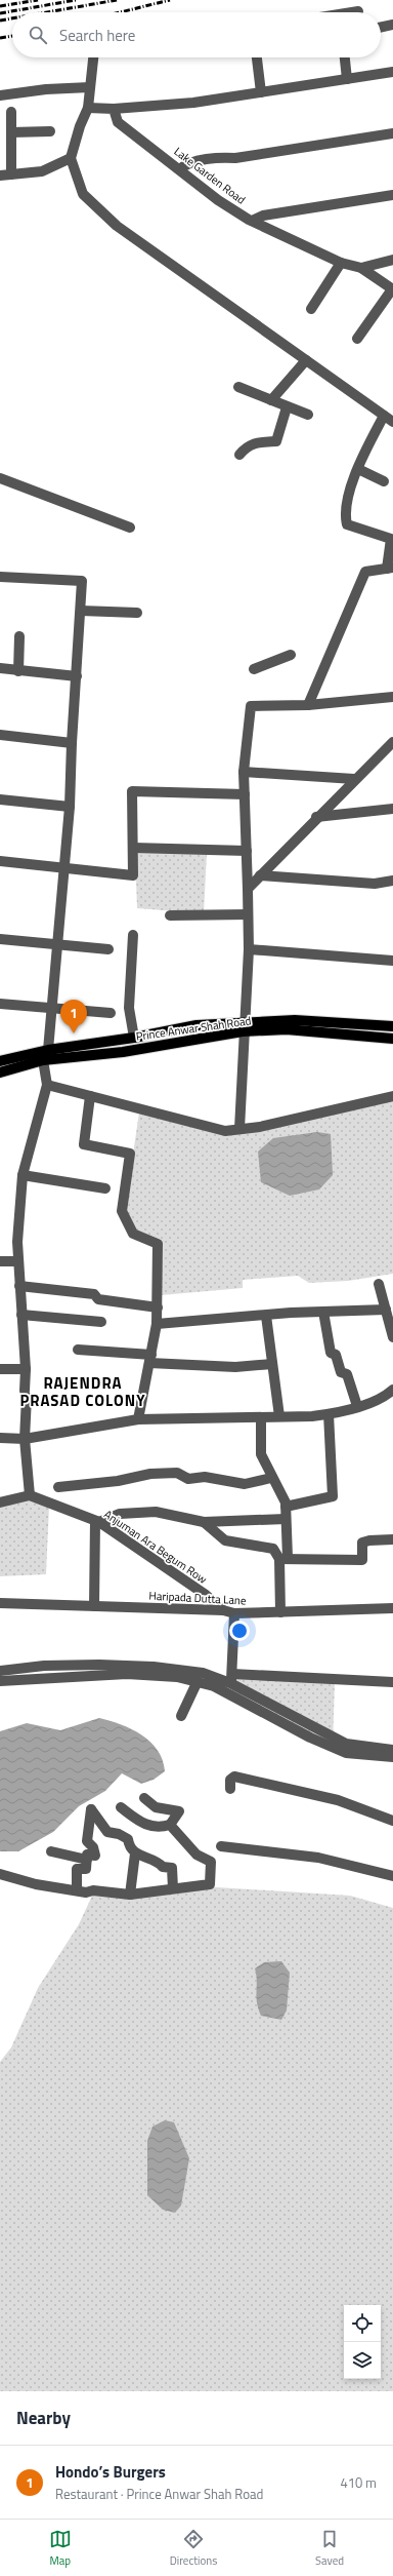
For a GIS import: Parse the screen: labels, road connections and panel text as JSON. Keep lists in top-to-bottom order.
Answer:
{
  "streets": {
    "main road": ["Prince Anwar Shah Road"],
    "street": ["Lake Garden Road", "Anjuman Ara Begum Row", "Haripada Dutta Lane"]
  },
  "crossings": [
    ["Anjuman Ara Begum Row", "Haripada Dutta Lane"]
  ],
  "districts": ["RAJENDRA PRASAD COLONY"],
  "page": {
    "search": "Search here",
    "pins": "1",
    "heading": "Nearby",
    "list": [
      {
        "mark": "1",
        "name": "Hondo’s Burgers",
        "note": "Restaurant · Prince Anwar Shah Road",
        "value": "410 m"
      }
    ],
    "nav": ["Map", "Directions", "Saved"]
  }
}
